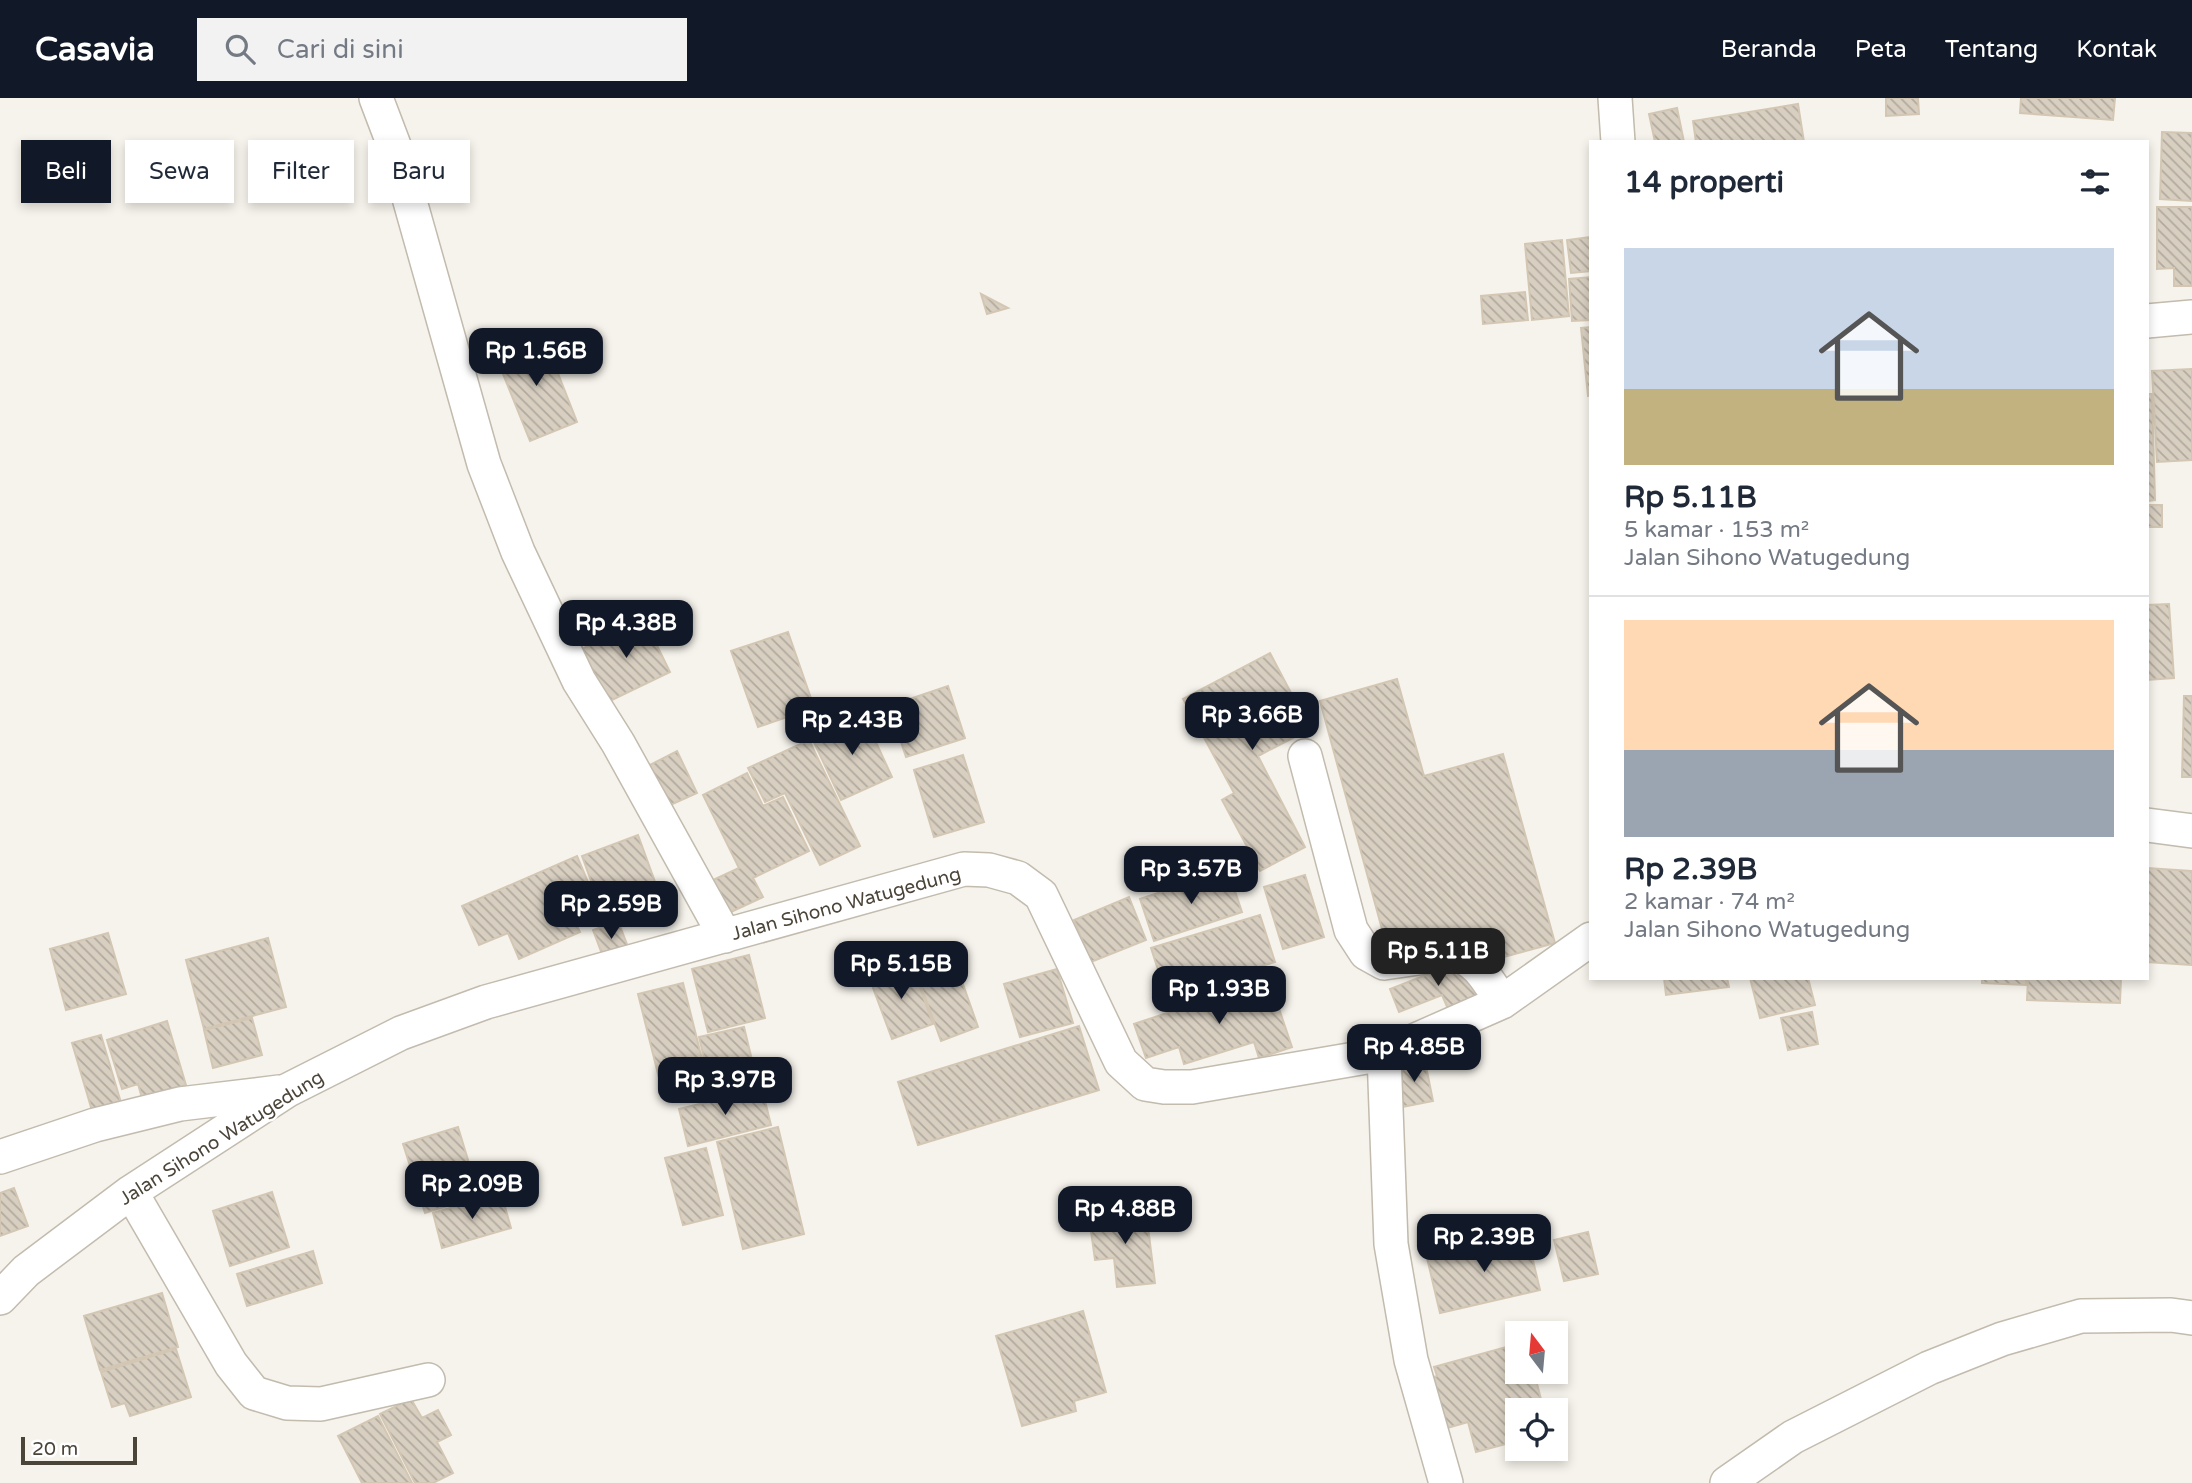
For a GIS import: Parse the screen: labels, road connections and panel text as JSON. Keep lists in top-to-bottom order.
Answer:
{
  "streets": {
    "street": ["Jalan Sihono Watugedung"]
  },
  "scale_bar": "20 m",
  "north": "top",
  "page": {
    "header": "Casavia",
    "search": "Cari di sini",
    "nav": [
      "Beranda",
      "Peta",
      "Tentang",
      "Kontak"
    ],
    "chip": [
      "Beli",
      "Sewa",
      "Filter",
      "Baru"
    ],
    "heading": "14 properti",
    "list": [
      {
        "name": "Rp 5.11B",
        "note": "5 kamar · 153 m² · Jalan Sihono Watugedung"
      },
      {
        "name": "Rp 2.39B",
        "note": "2 kamar · 74 m² · Jalan Sihono Watugedung"
      }
    ],
    "price": [
      "Rp 1.56B",
      "Rp 4.38B",
      "Rp 3.66B",
      "Rp 2.43B",
      "Rp 3.57B",
      "Rp 2.59B",
      "Rp 5.11B",
      "Rp 5.15B",
      "Rp 1.93B",
      "Rp 4.85B",
      "Rp 3.97B",
      "Rp 2.09B",
      "Rp 4.88B",
      "Rp 2.39B"
    ],
    "scale": "20 m"
  }
}
